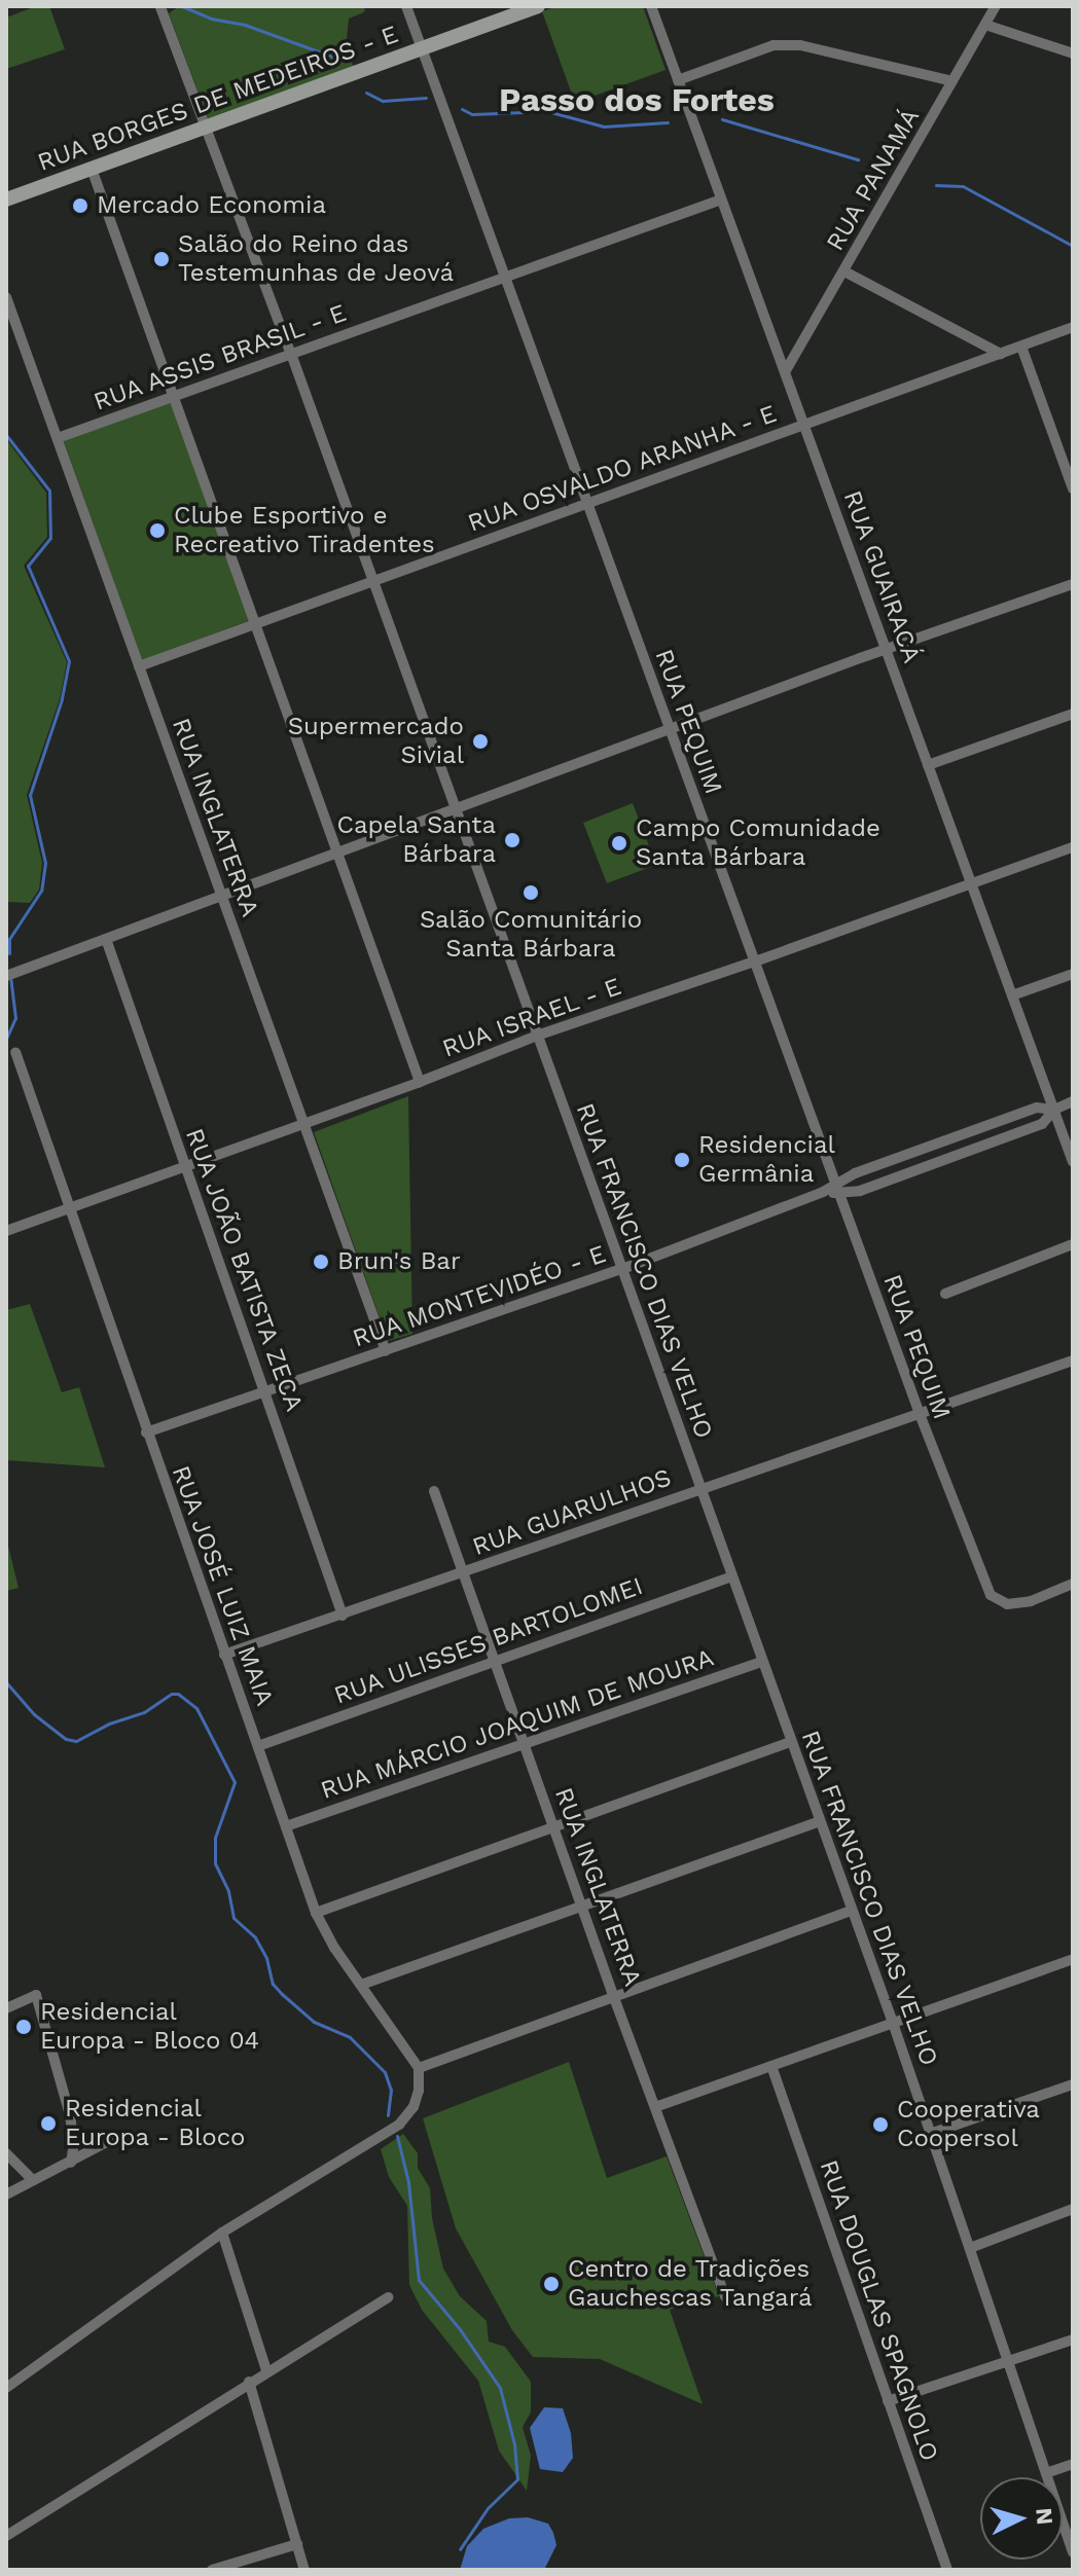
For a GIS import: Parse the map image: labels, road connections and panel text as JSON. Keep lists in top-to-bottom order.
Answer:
{
  "streets": {
    "street": [
      "RUA BORGES DE MEDEIROS - E",
      "RUA PANAMÁ",
      "RUA ASSIS BRASIL - E",
      "RUA OSVALDO ARANHA - E",
      "RUA GUAIRACÁ",
      "RUA PEQUIM",
      "RUA INGLATERRA",
      "RUA ISRAEL - E",
      "RUA JOÃO BATISTA ZECA",
      "RUA FRANCISCO DIAS VELHO",
      "RUA MONTEVIDÉO - E",
      "RUA GUARULHOS",
      "RUA JOSÉ LUIZ MAIA",
      "RUA ULISSES BARTOLOMEI",
      "RUA MÁRCIO JOAQUIM DE MOURA",
      "RUA DOUGLAS SPAGNOLO"
    ]
  },
  "crossings": [
    ["RUA BORGES DE MEDEIROS - E", "RUA PEQUIM"],
    ["RUA BORGES DE MEDEIROS - E", "RUA FRANCISCO DIAS VELHO"],
    ["RUA PANAMÁ", "RUA GUAIRACÁ"],
    ["RUA ASSIS BRASIL - E", "RUA GUAIRACÁ"],
    ["RUA ASSIS BRASIL - E", "RUA PEQUIM"],
    ["RUA ASSIS BRASIL - E", "RUA INGLATERRA"],
    ["RUA ASSIS BRASIL - E", "RUA FRANCISCO DIAS VELHO"],
    ["RUA OSVALDO ARANHA - E", "RUA GUAIRACÁ"],
    ["RUA OSVALDO ARANHA - E", "RUA PEQUIM"],
    ["RUA OSVALDO ARANHA - E", "RUA INGLATERRA"],
    ["RUA OSVALDO ARANHA - E", "RUA FRANCISCO DIAS VELHO"],
    ["RUA GUAIRACÁ", "RUA ISRAEL - E"],
    ["RUA GUAIRACÁ", "RUA MONTEVIDÉO - E"],
    ["RUA PEQUIM", "RUA ISRAEL - E"],
    ["RUA PEQUIM", "RUA MONTEVIDÉO - E"],
    ["RUA PEQUIM", "RUA GUARULHOS"],
    ["RUA INGLATERRA", "RUA ISRAEL - E"],
    ["RUA INGLATERRA", "RUA MONTEVIDÉO - E"],
    ["RUA INGLATERRA", "RUA GUARULHOS"],
    ["RUA INGLATERRA", "RUA ULISSES BARTOLOMEI"],
    ["RUA INGLATERRA", "RUA MÁRCIO JOAQUIM DE MOURA"],
    ["RUA ISRAEL - E", "RUA JOÃO BATISTA ZECA"],
    ["RUA ISRAEL - E", "RUA FRANCISCO DIAS VELHO"],
    ["RUA ISRAEL - E", "RUA JOSÉ LUIZ MAIA"],
    ["RUA JOÃO BATISTA ZECA", "RUA MONTEVIDÉO - E"],
    ["RUA JOÃO BATISTA ZECA", "RUA GUARULHOS"],
    ["RUA FRANCISCO DIAS VELHO", "RUA MONTEVIDÉO - E"],
    ["RUA FRANCISCO DIAS VELHO", "RUA GUARULHOS"],
    ["RUA FRANCISCO DIAS VELHO", "RUA ULISSES BARTOLOMEI"],
    ["RUA FRANCISCO DIAS VELHO", "RUA MÁRCIO JOAQUIM DE MOURA"],
    ["RUA MONTEVIDÉO - E", "RUA JOSÉ LUIZ MAIA"],
    ["RUA GUARULHOS", "RUA JOSÉ LUIZ MAIA"],
    ["RUA JOSÉ LUIZ MAIA", "RUA ULISSES BARTOLOMEI"],
    ["RUA JOSÉ LUIZ MAIA", "RUA MÁRCIO JOAQUIM DE MOURA"]
  ],
  "districts": ["Passo dos Fortes"],
  "places": [
    "Mercado Economia",
    "Salão do Reino das Testemunhas de Jeová",
    "Clube Esportivo e Recreativo Tiradentes",
    "Supermercado Sivial",
    "Capela Santa Bárbara",
    "Campo Comunidade Santa Bárbara",
    "Salão Comunitário Santa Bárbara",
    "Residencial Germânia",
    "Brun's Bar",
    "Residencial Europa - Bloco 04",
    "Residencial Europa - Bloco",
    "Cooperativa Coopersol",
    "Centro de Tradições Gauchescas Tangará"
  ],
  "north": "right"
}
